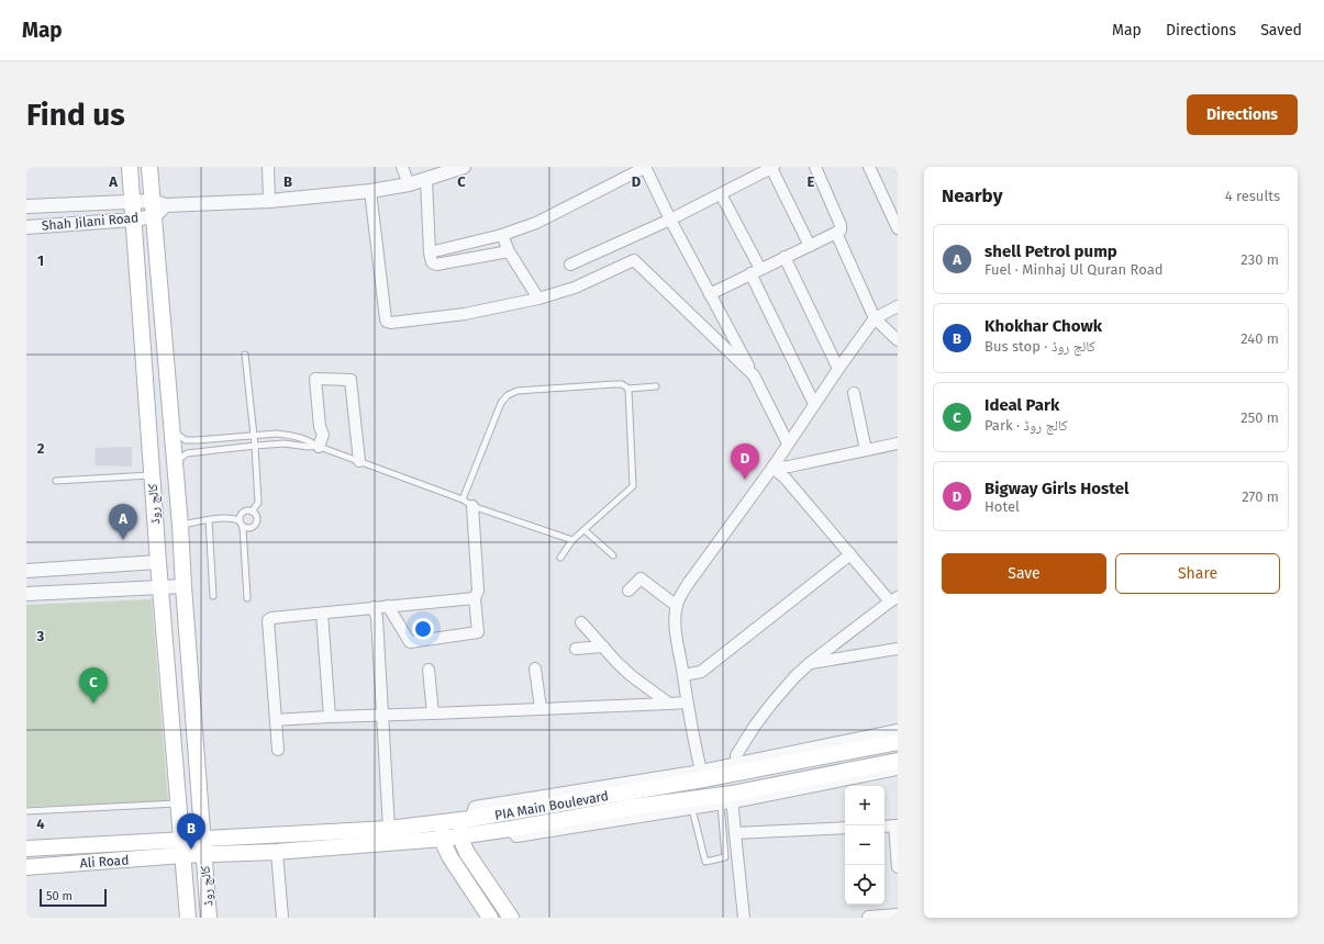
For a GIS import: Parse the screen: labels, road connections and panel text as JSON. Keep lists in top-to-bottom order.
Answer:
{
  "streets": {
    "main road": ["کالج روڈ", "PIA Main Boulevard", "Ali Road"],
    "street": ["Shah Jilani Road"]
  },
  "crossings": [
    ["Shah Jilani Road", "کالج روڈ"],
    ["کالج روڈ", "PIA Main Boulevard"],
    ["کالج روڈ", "Ali Road"]
  ],
  "scale_bar": "50 m",
  "page": {
    "header": "Map",
    "nav": ["Map", "Directions", "Saved"],
    "buttons": [
      "Directions",
      ["Save", "Share"]
    ],
    "title": "Find us",
    "heading": ["Nearby", "4 results"],
    "list": [
      {
        "mark": "A",
        "name": "shell Petrol pump",
        "note": "Fuel · Minhaj Ul Quran Road",
        "value": "230 m"
      },
      {
        "mark": "B",
        "name": "Khokhar Chowk",
        "note": "Bus stop · کالج روڈ",
        "value": "240 m"
      },
      {
        "mark": "C",
        "name": "Ideal Park",
        "note": "Park · کالج روڈ",
        "value": "250 m"
      },
      {
        "mark": "D",
        "name": "Bigway Girls Hostel",
        "note": "Hotel",
        "value": "270 m"
      }
    ],
    "pins": [
      "D",
      "A",
      "C",
      "B"
    ],
    "map_buttons": ["+", "−"],
    "scale": "50 m"
  },
  "grid": {
    "columns": [
      "A",
      "B",
      "C",
      "D",
      "E"
    ],
    "rows": [
      "1",
      "2",
      "3",
      "4"
    ]
  }
}
